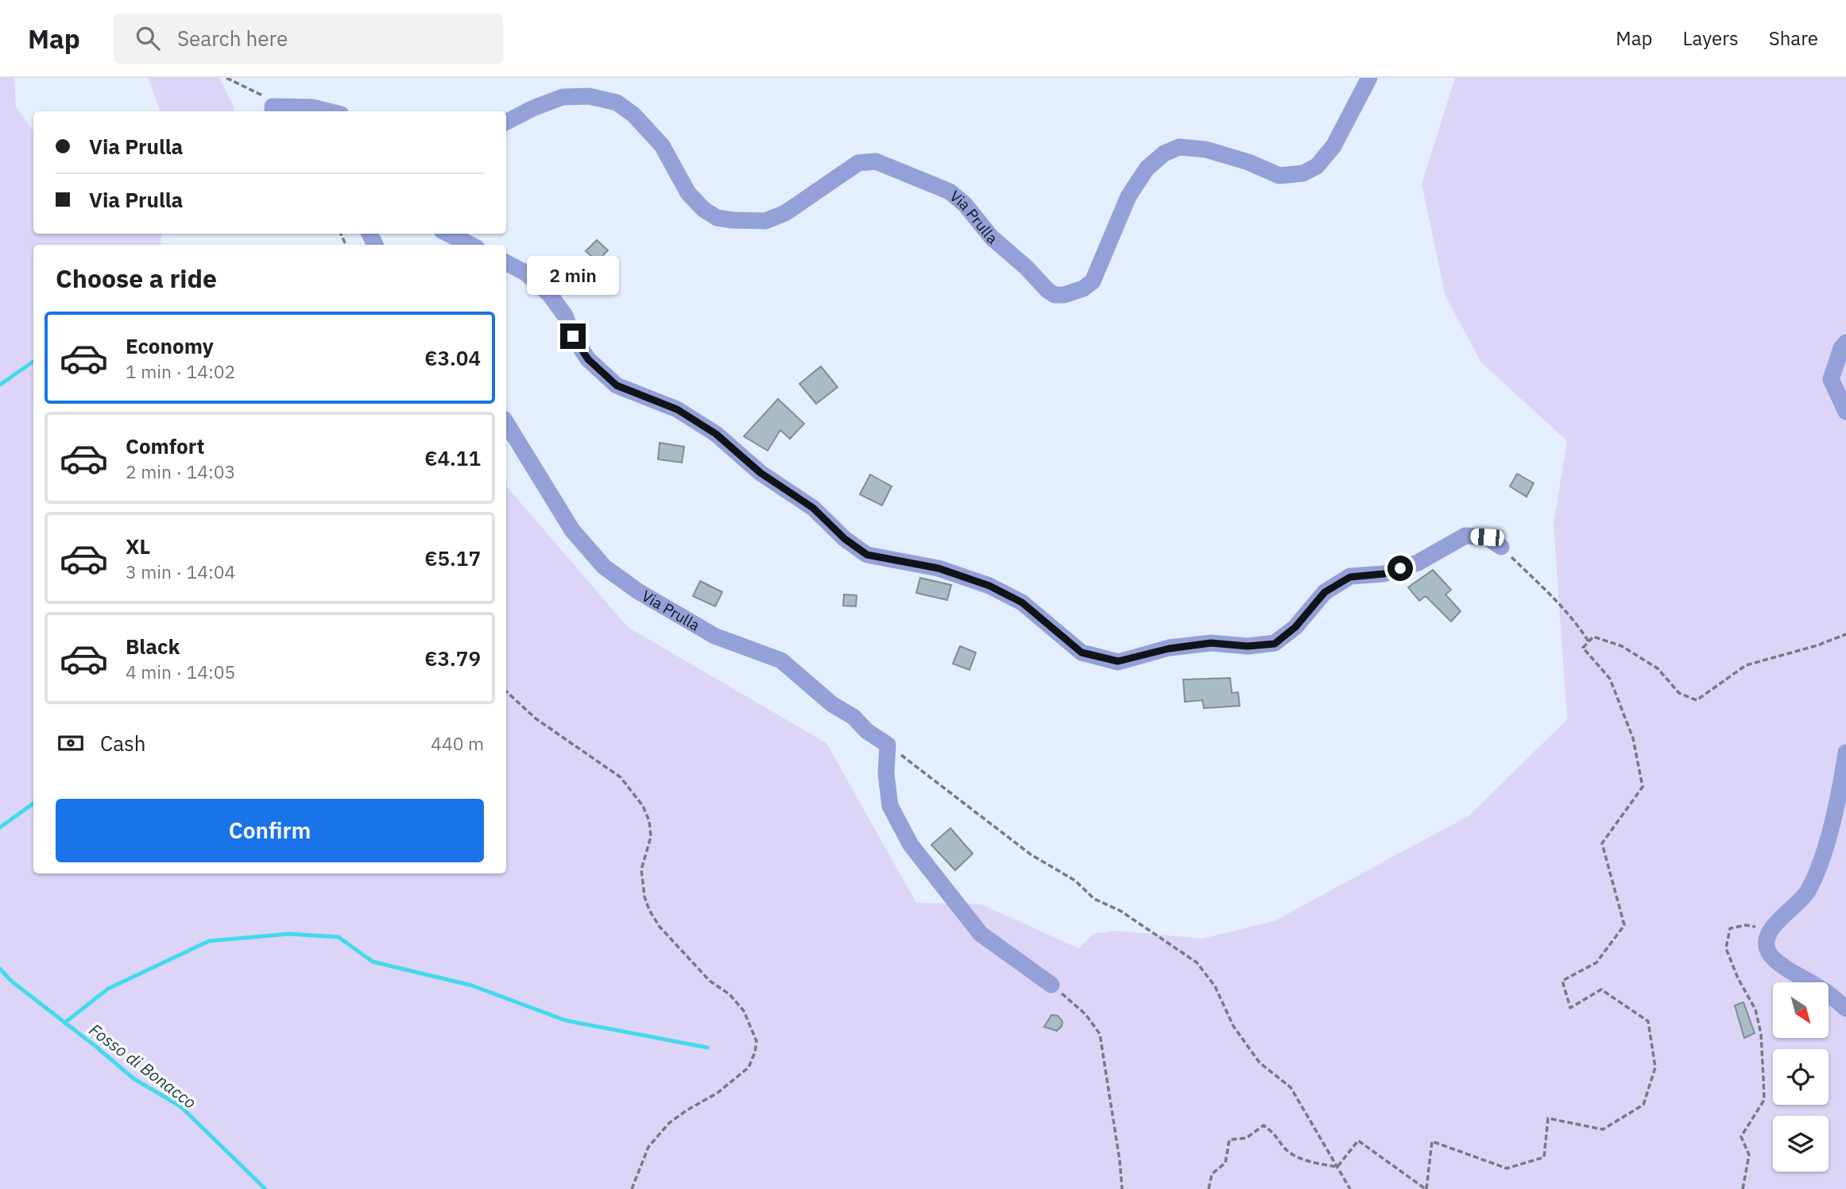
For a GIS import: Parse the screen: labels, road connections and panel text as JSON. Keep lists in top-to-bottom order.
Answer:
{
  "streets": {
    "street": ["Via Prulla"]
  },
  "water": ["Fosso di Bonacco"],
  "north": "bottom right",
  "page": {
    "header": "Map",
    "search": "Search here",
    "nav": ["Map", "Layers", "Share"],
    "banner": ["Via Prulla", "Via Prulla"],
    "heading": "Choose a ride",
    "bubble": "2 min",
    "list": [
      {
        "name": "Economy",
        "note": "1 min · 14:02",
        "value": "€3.04"
      },
      {
        "name": "Comfort",
        "note": "2 min · 14:03",
        "value": "€4.11"
      },
      {
        "name": "XL",
        "note": "3 min · 14:04",
        "value": "€5.17"
      },
      {
        "name": "Black",
        "note": "4 min · 14:05",
        "value": "€3.79"
      }
    ],
    "pay": ["Cash", "440 m"],
    "buttons": "Confirm"
  }
}
